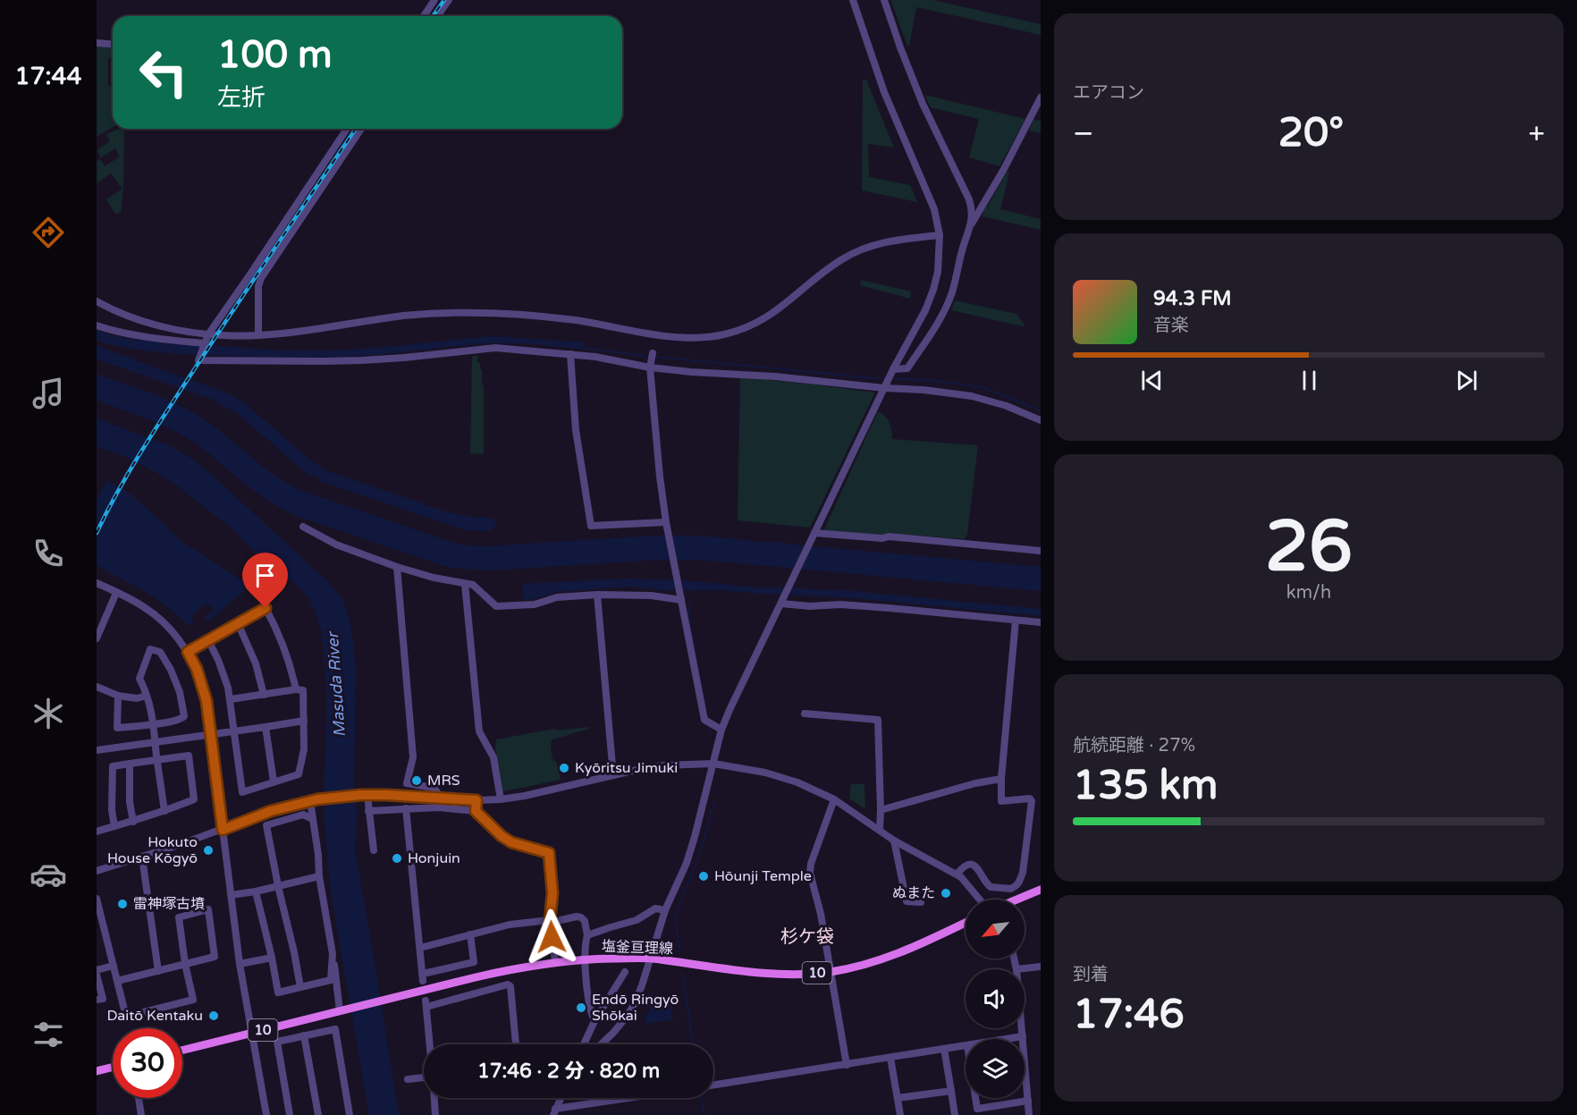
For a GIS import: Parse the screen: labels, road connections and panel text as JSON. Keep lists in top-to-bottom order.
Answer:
{
  "streets": {
    "main road": ["塩釜亘理線", "10"]
  },
  "districts": ["杉ケ袋"],
  "water": ["Masuda River"],
  "places": [
    "Kyōritsu Jimuki",
    "MRS",
    "Hokuto House Kōgyō",
    "Honjuin",
    "Hōunji Temple",
    "ぬまた",
    "雷神塚古墳",
    "Endō Ringyō Shōkai",
    "Daitō Kentaku"
  ],
  "north": "bottom left",
  "page": {
    "tabs": "17:44",
    "tile": [
      "エアコン",
      ["26", "km/h"],
      ["航続距離 · 27%", "135 km"],
      ["到着", "17:46"]
    ],
    "turn": ["100 m", "左折"],
    "heat": ["−", "20°", "+"],
    "song": ["94.3 FM", "音楽"],
    "limit": "30",
    "trip": "17:46 · 2 分 · 820 m"
  }
}
